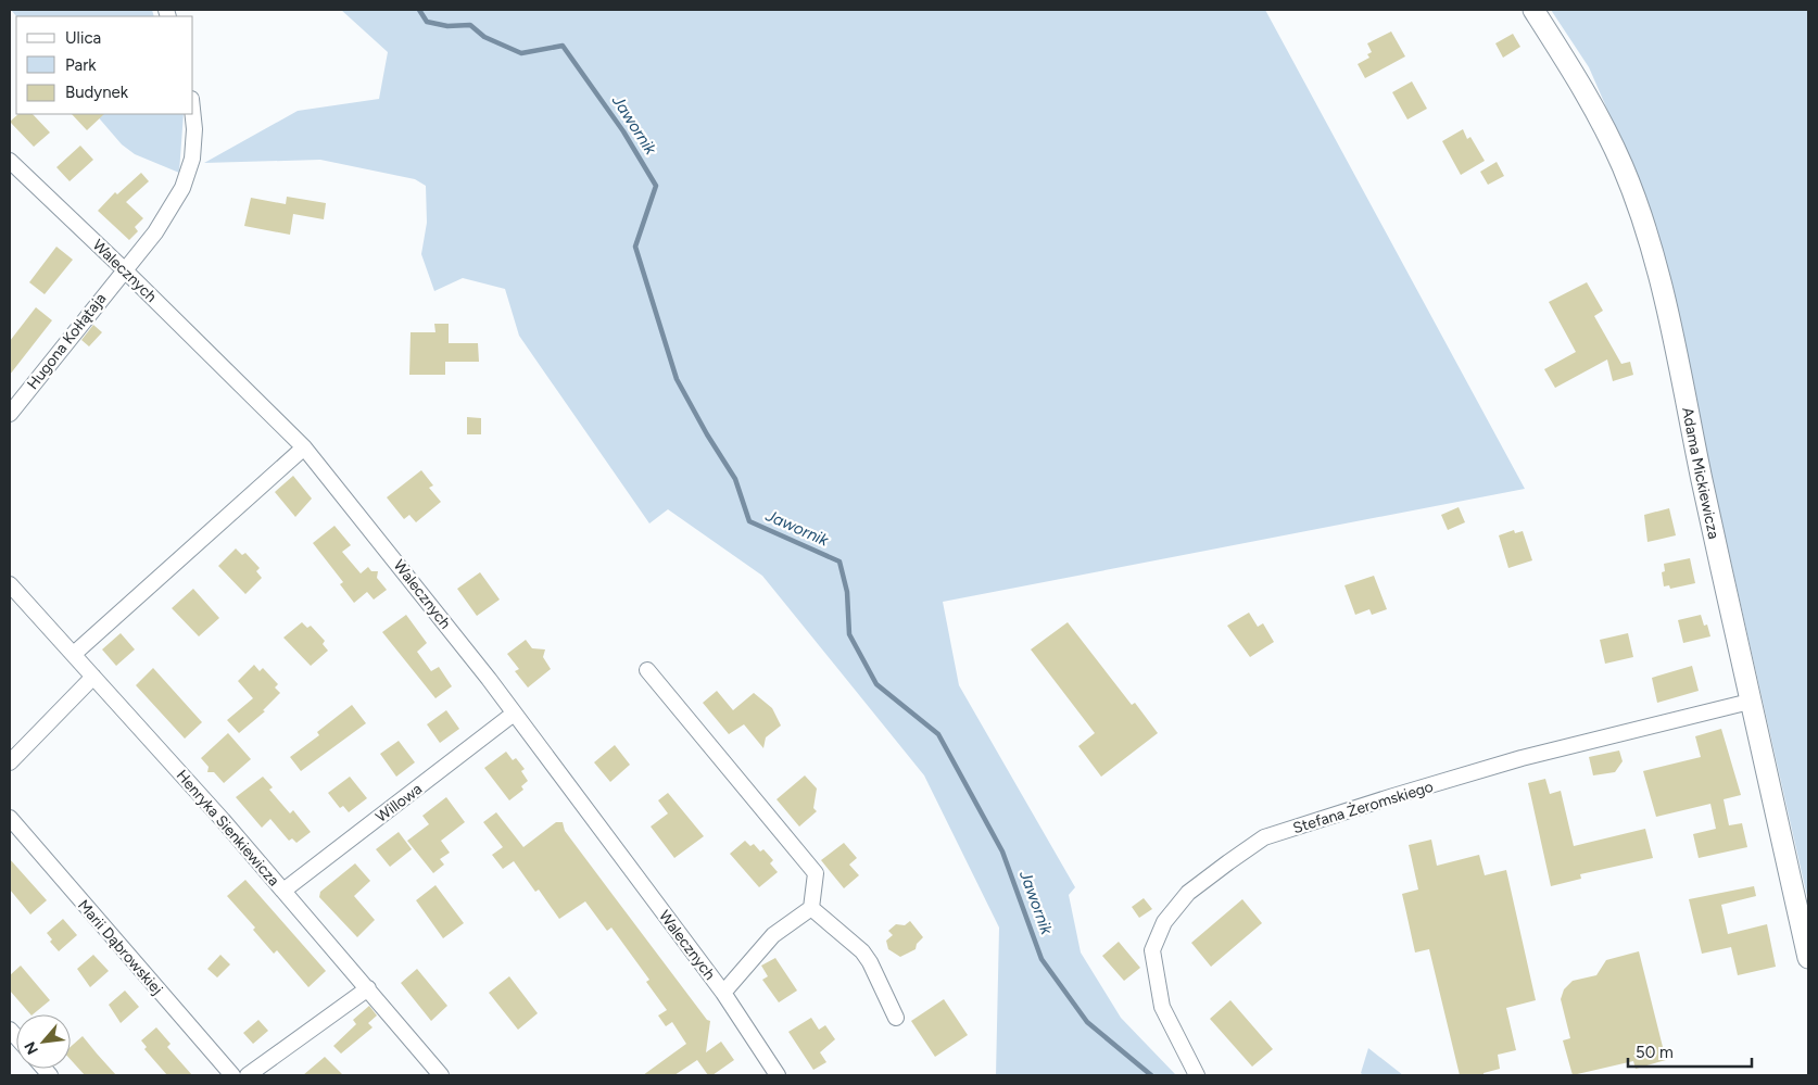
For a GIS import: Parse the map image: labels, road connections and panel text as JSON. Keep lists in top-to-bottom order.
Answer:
{
  "streets": {
    "street": [
      "Walecznych",
      "Hugona Kołłątaja",
      "Adama Mickiewicza",
      "Willowa",
      "Stefana Żeromskiego",
      "Henryka Sienkiewicza",
      "Marii Dąbrowskiej"
    ]
  },
  "crossings": [
    ["Walecznych", "Hugona Kołłątaja"],
    ["Walecznych", "Willowa"],
    ["Adama Mickiewicza", "Stefana Żeromskiego"],
    ["Willowa", "Henryka Sienkiewicza"]
  ],
  "water": ["Jawornik"],
  "legend": ["Ulica", "Park", "Budynek"],
  "scale_bar": "50 m",
  "north": "bottom left"
}
